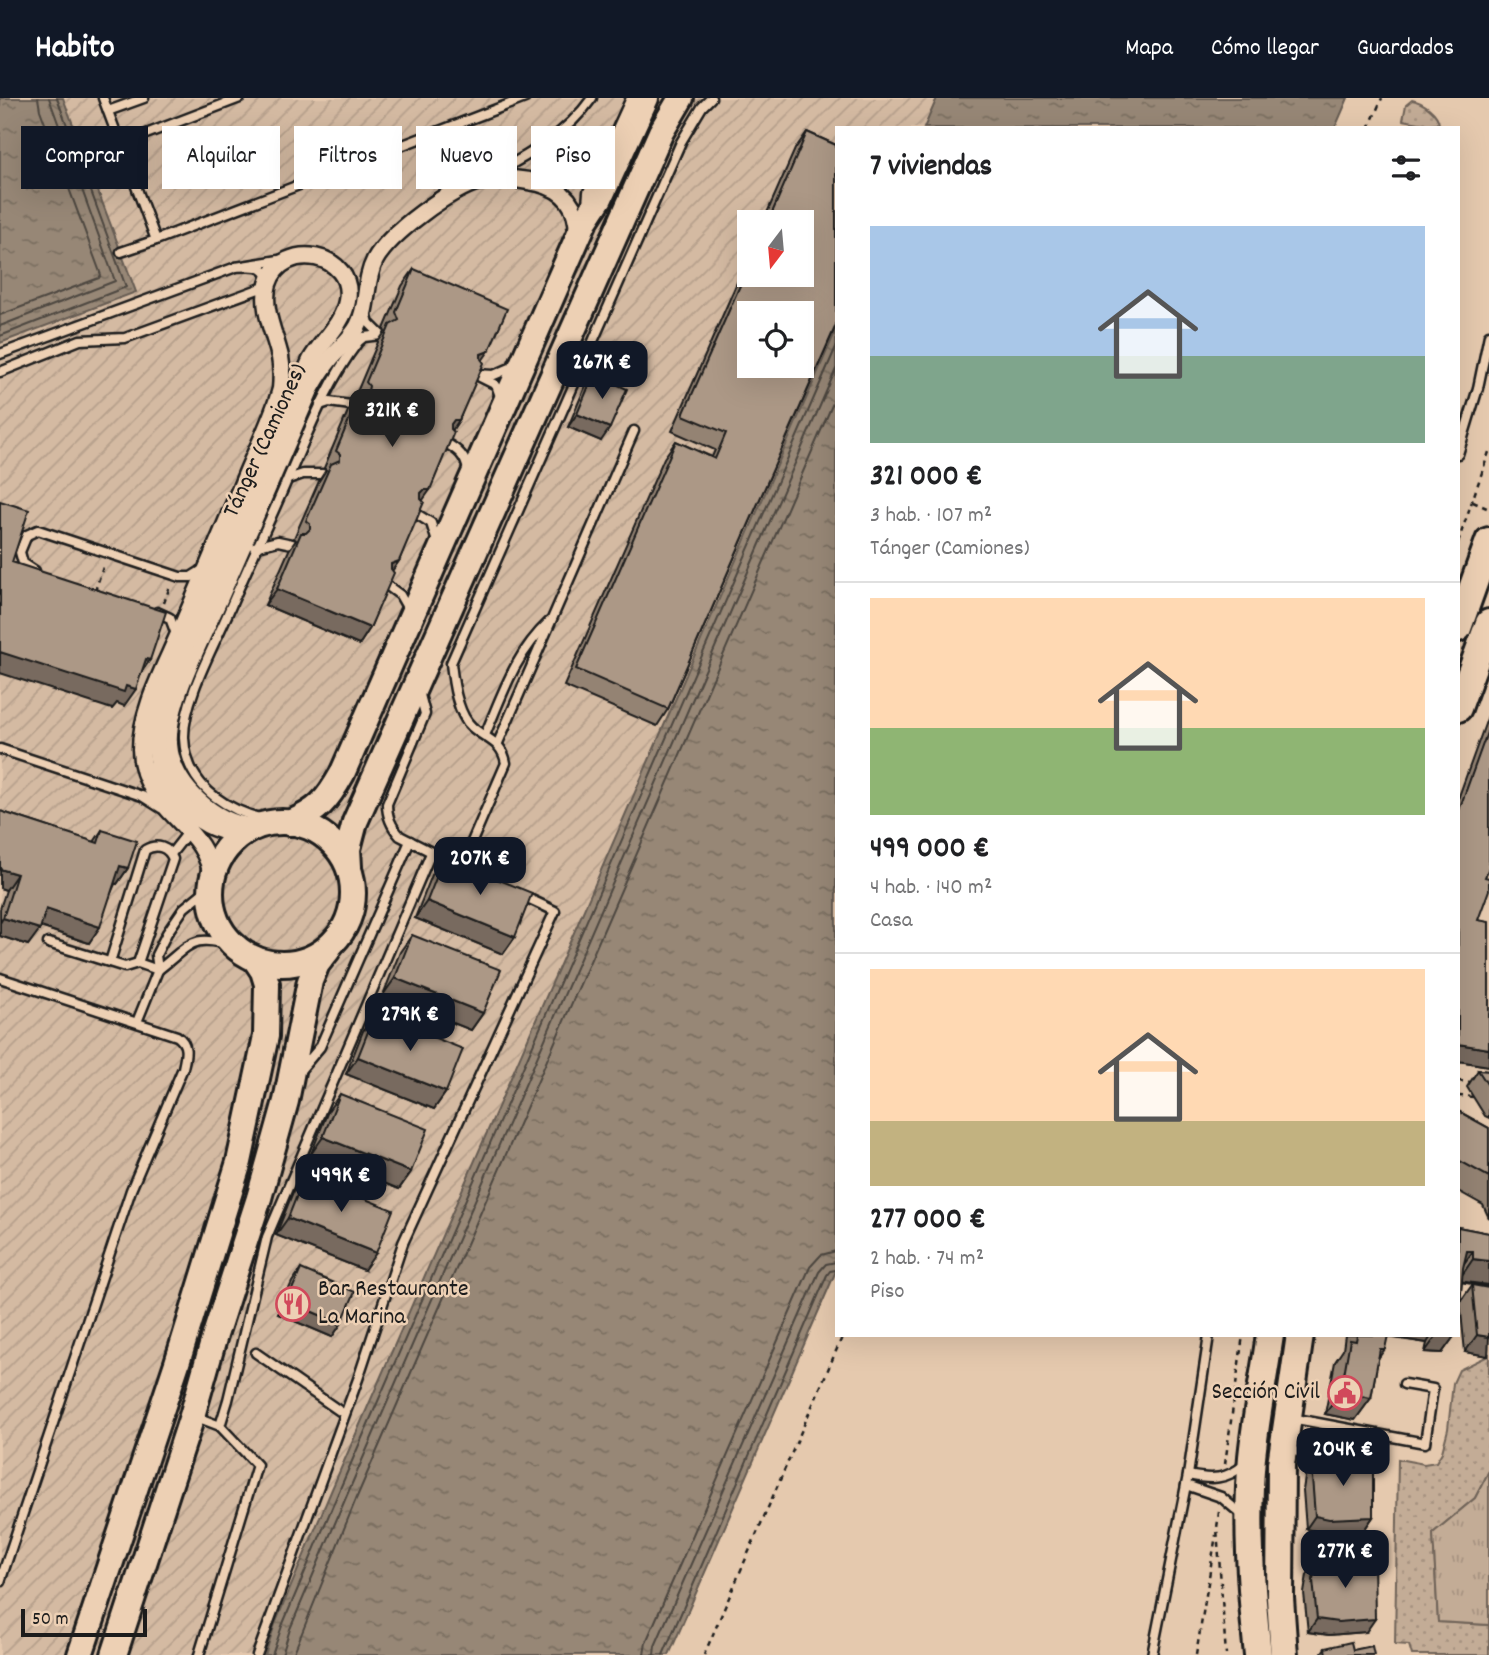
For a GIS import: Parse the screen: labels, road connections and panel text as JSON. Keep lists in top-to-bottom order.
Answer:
{
  "streets": {
    "street": ["Tánger (Camiones)"]
  },
  "places": {
    "restaurant": ["Bar Restaurante La Marina"],
    "public building": ["Sección Civil"]
  },
  "scale_bar": "50 m",
  "north": "bottom",
  "page": {
    "header": "Habito",
    "nav": ["Mapa", "Cómo llegar", "Guardados"],
    "chip": [
      "Comprar",
      "Alquilar",
      "Filtros",
      "Nuevo",
      "Piso"
    ],
    "heading": "7 viviendas",
    "list": [
      {
        "name": "321 000 €",
        "note": "3 hab. · 107 m² · Tánger (Camiones)"
      },
      {
        "name": "499 000 €",
        "note": "4 hab. · 140 m² · Casa"
      },
      {
        "name": "277 000 €",
        "note": "2 hab. · 74 m² · Piso"
      }
    ],
    "price": [
      "267K €",
      "321K €",
      "207K €",
      "279K €",
      "499K €",
      "204K €",
      "277K €"
    ],
    "scale": "50 m"
  }
}
